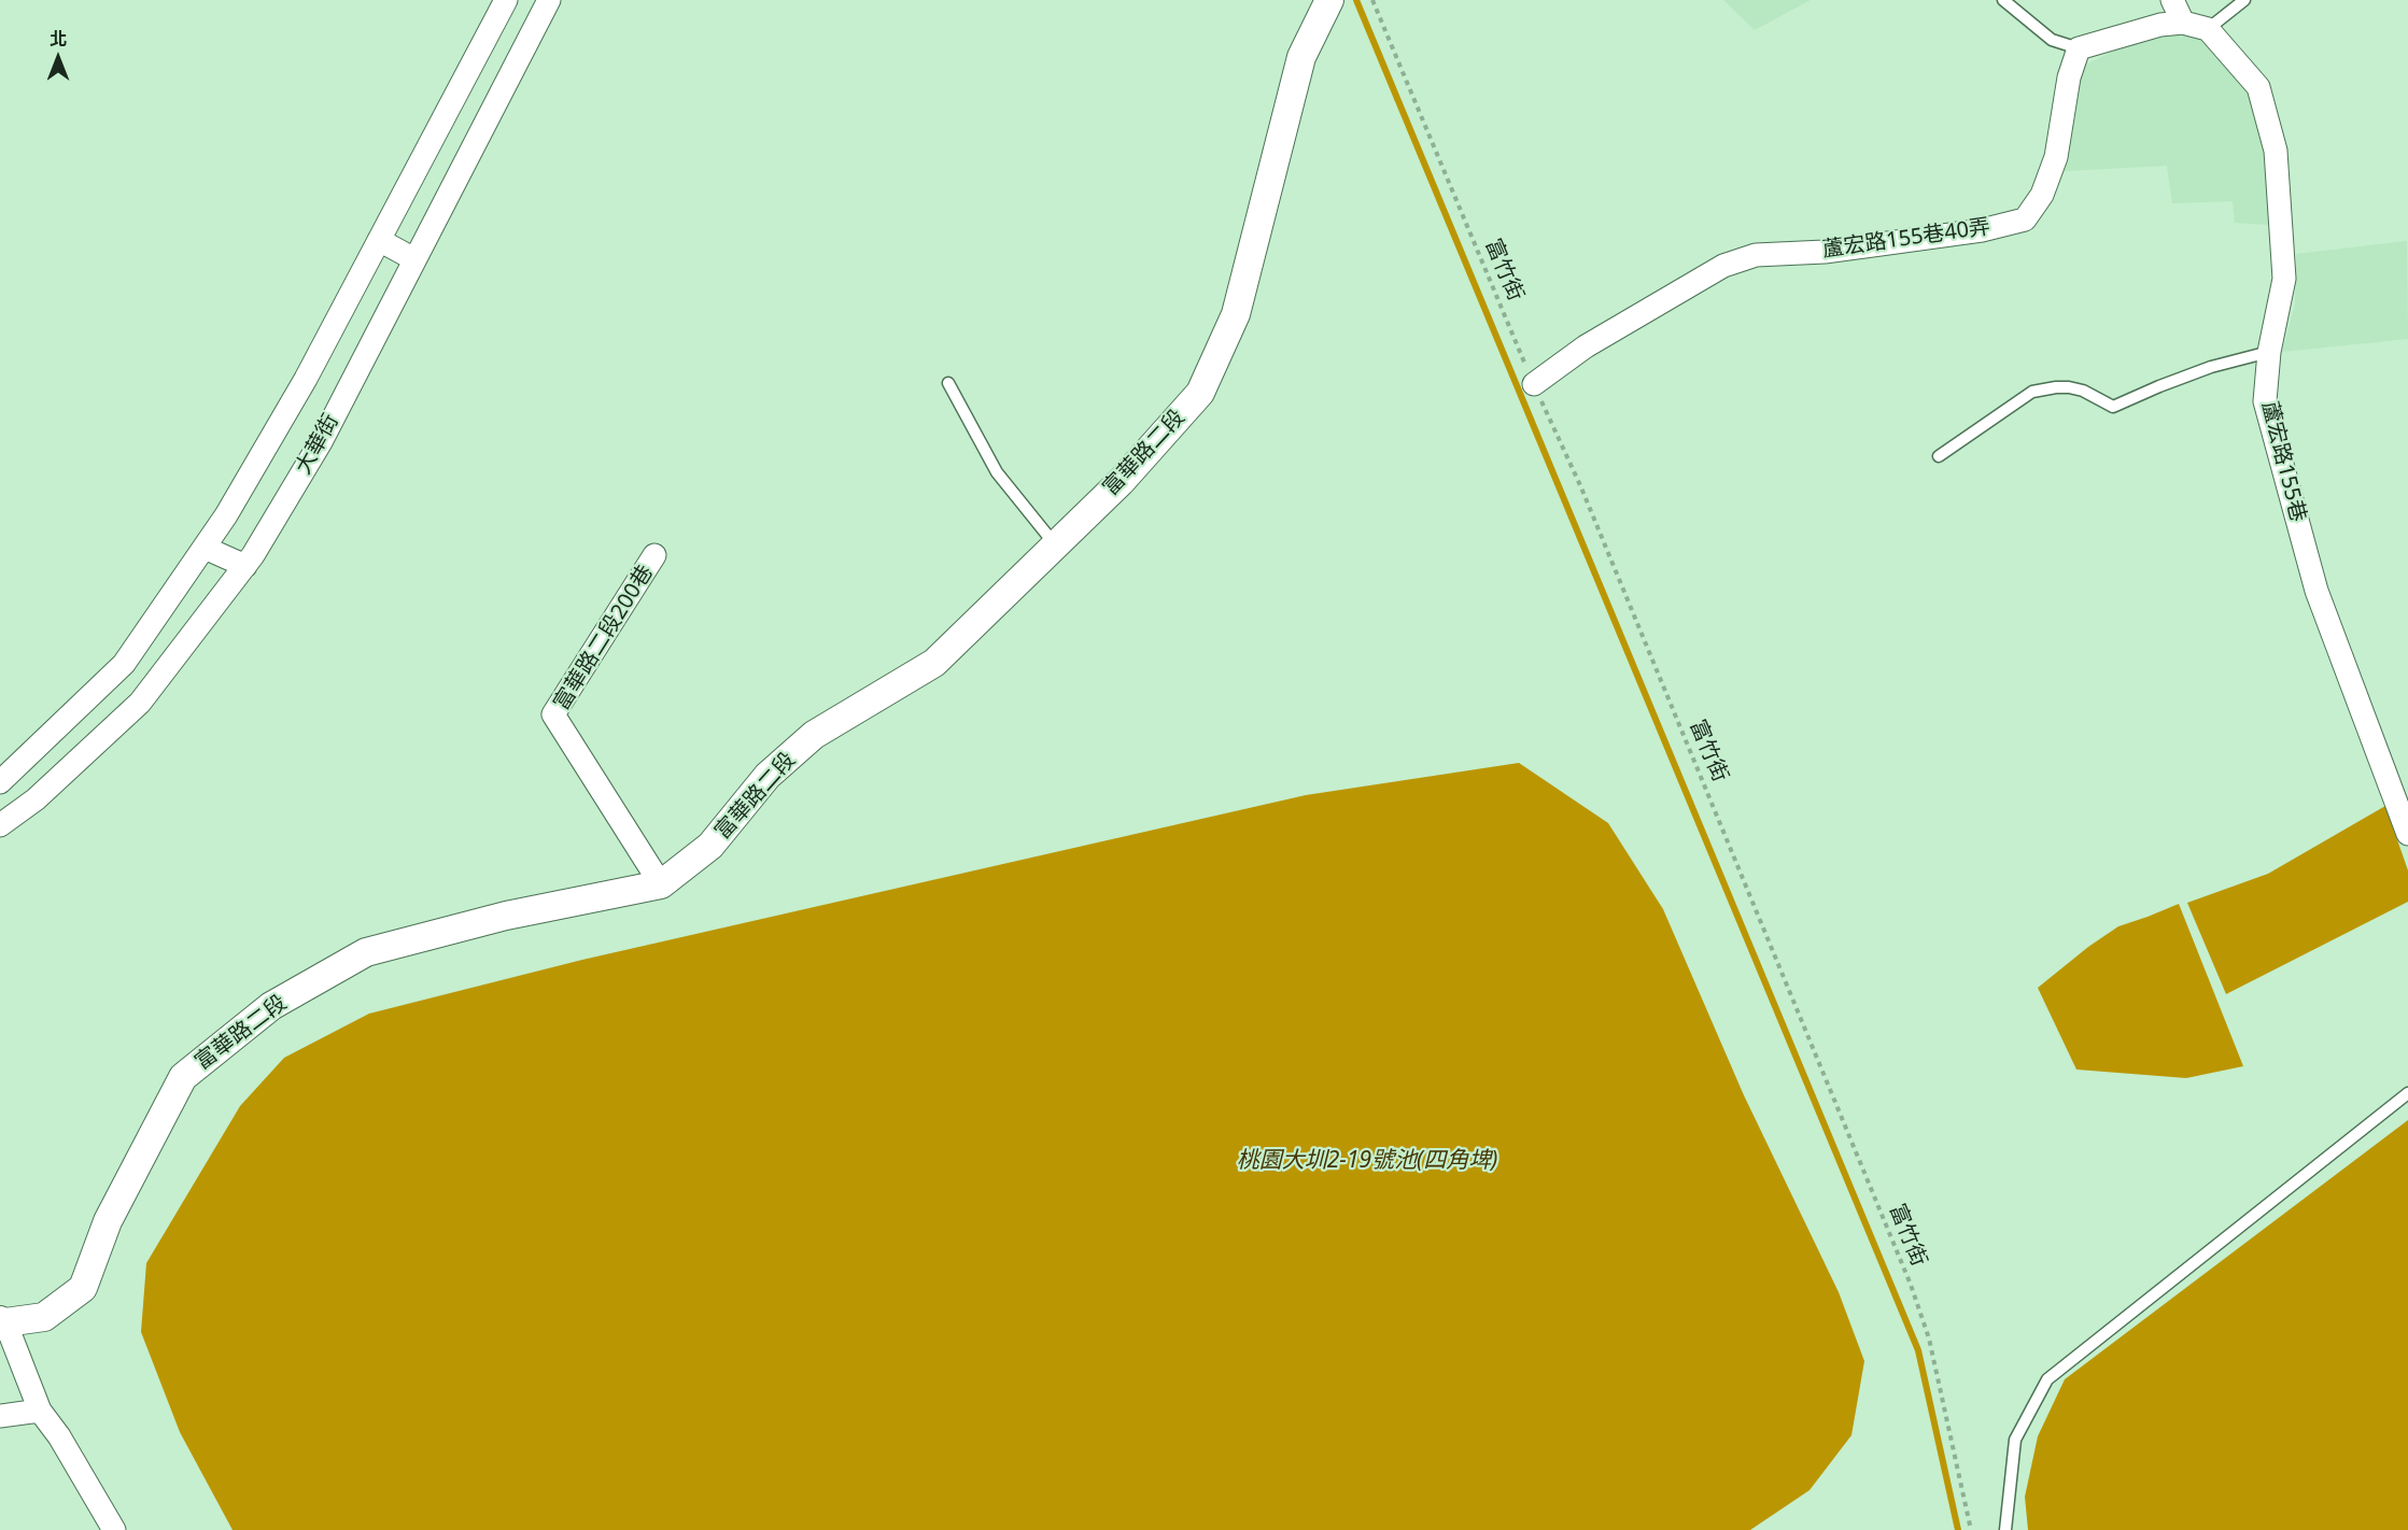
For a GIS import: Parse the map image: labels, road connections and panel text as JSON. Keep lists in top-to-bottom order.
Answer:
{
  "streets": {
    "street": [
      "蘆宏路155巷40弄",
      "大華街",
      "富華路二段",
      "蘆宏路155巷",
      "富華路二段200巷"
    ],
    "path": ["富竹街"]
  },
  "crossings": [
    ["蘆宏路155巷40弄", "富竹街"],
    ["富華路二段", "富華路二段200巷"]
  ],
  "water": ["桃園大圳2-19號池(四角埤)"],
  "north": "top"
}
